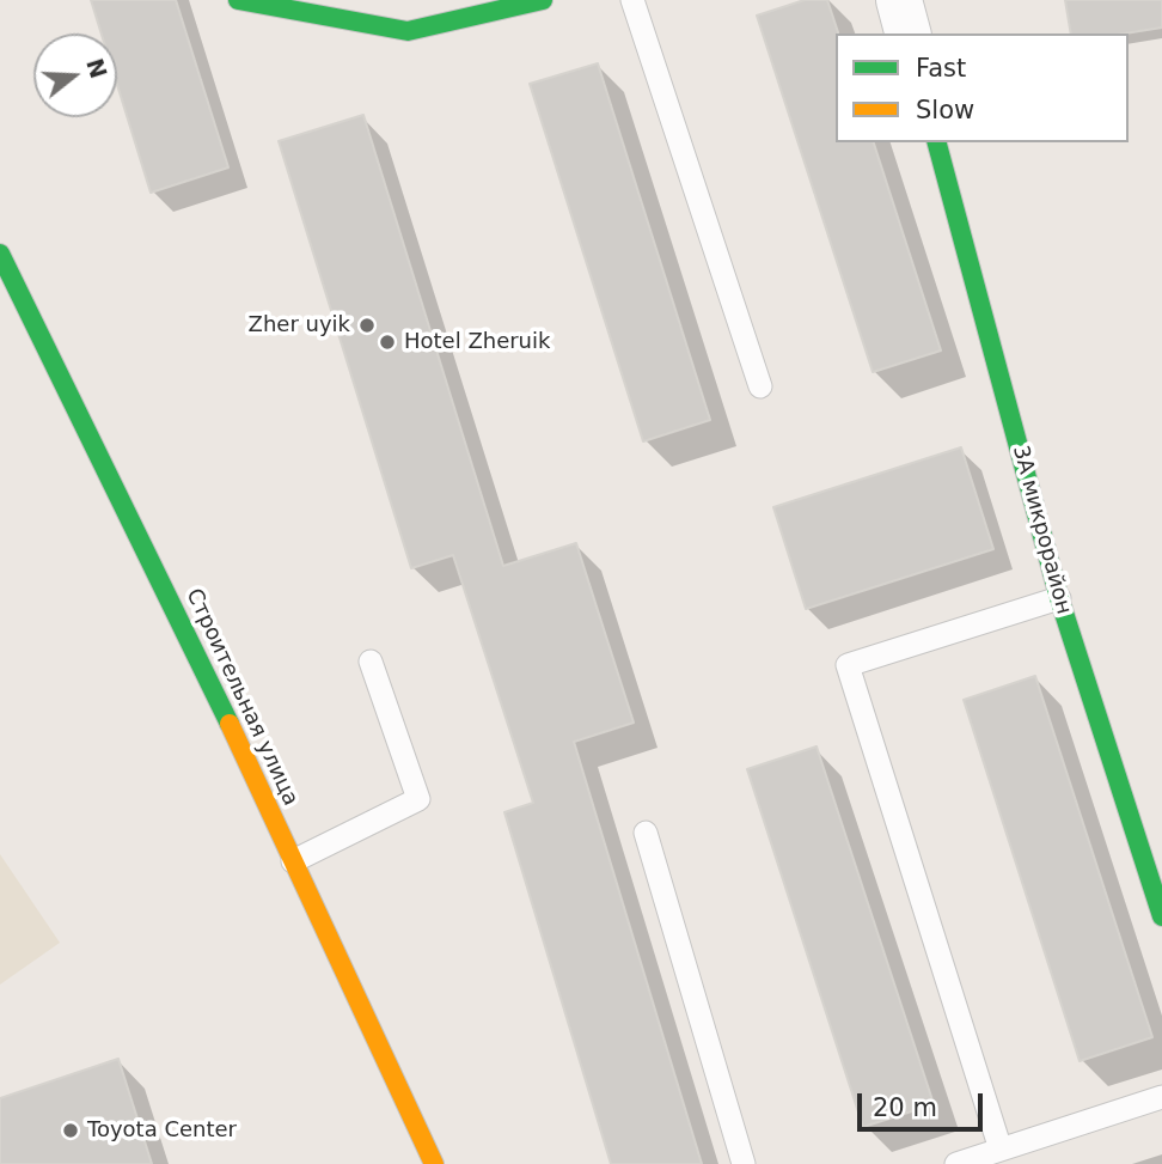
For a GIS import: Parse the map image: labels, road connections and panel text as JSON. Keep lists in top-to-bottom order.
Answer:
{
  "streets": {
    "street": ["3А микрорайон", "Строительная улица"]
  },
  "places": ["Zher uyik", "Hotel Zheruik", "Toyota Center"],
  "legend": ["Fast", "Slow"],
  "scale_bar": "20 m",
  "north": "right"
}
